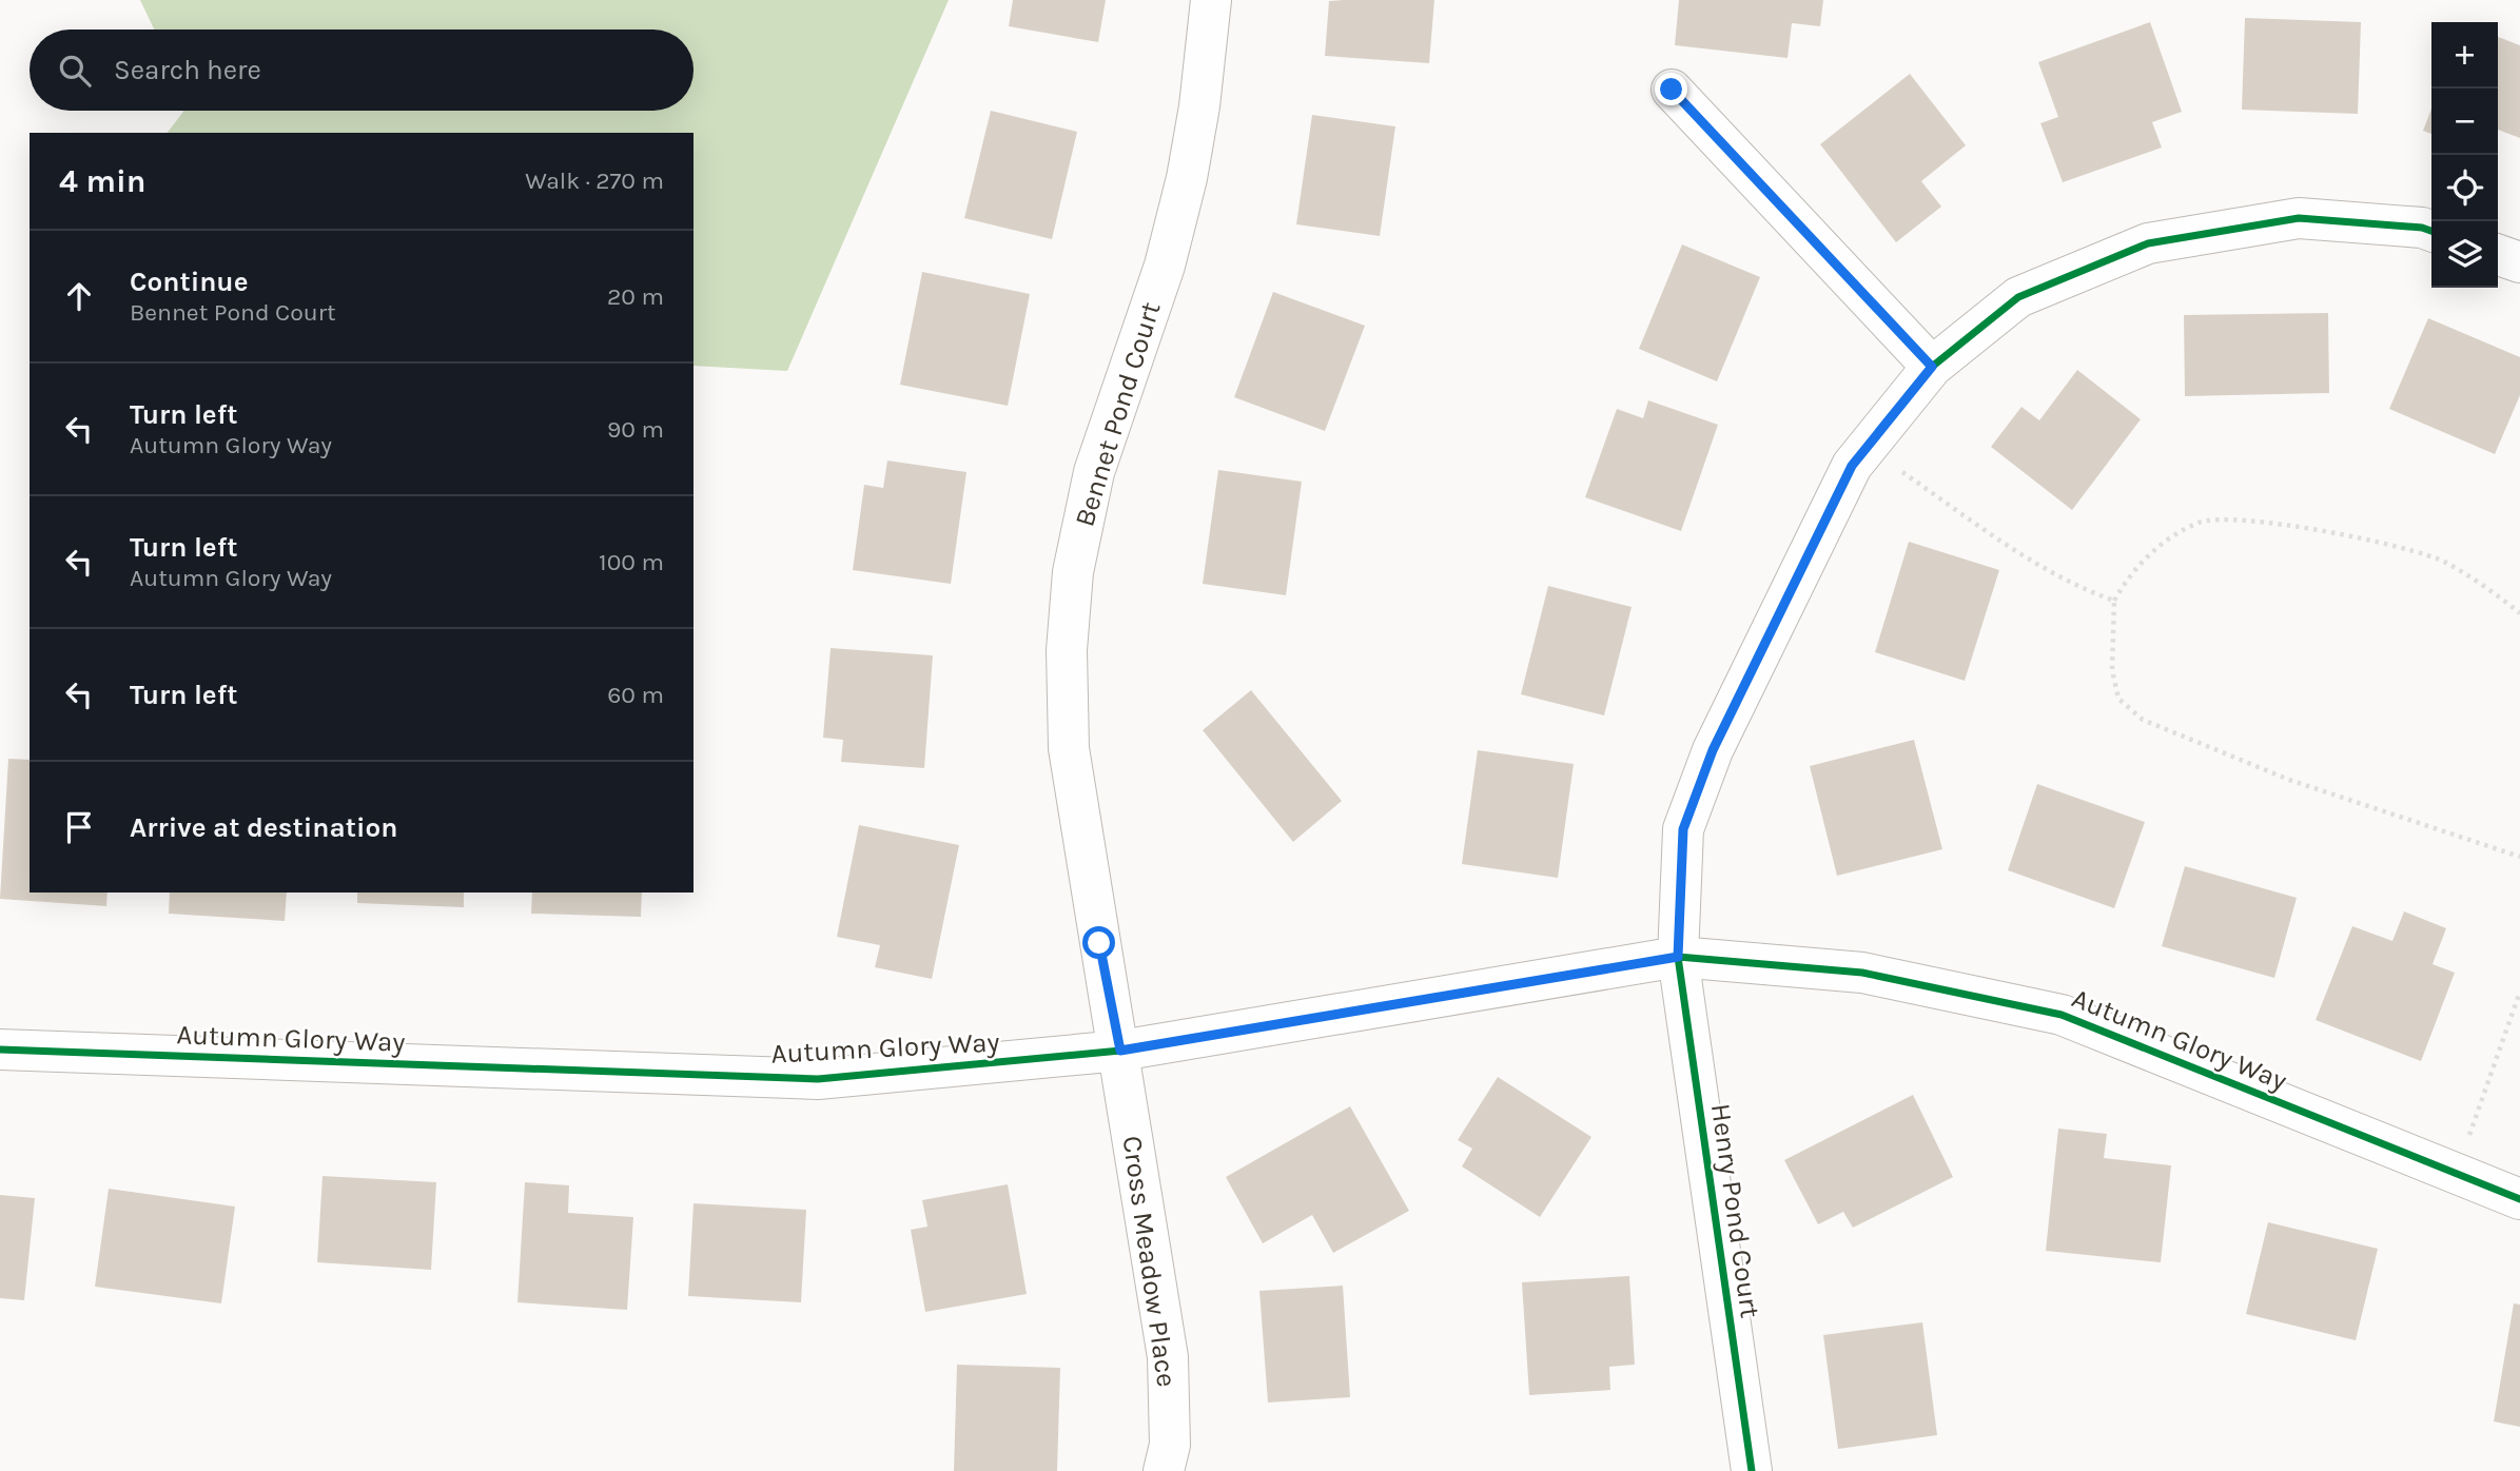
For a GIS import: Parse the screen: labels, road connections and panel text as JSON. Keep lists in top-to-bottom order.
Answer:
{
  "streets": {
    "street": [
      "Bennet Pond Court",
      "Autumn Glory Way",
      "Henry Pond Court",
      "Cross Meadow Place"
    ]
  },
  "crossings": [
    ["Bennet Pond Court", "Autumn Glory Way"],
    ["Bennet Pond Court", "Cross Meadow Place"],
    ["Autumn Glory Way", "Henry Pond Court"],
    ["Autumn Glory Way", "Cross Meadow Place"]
  ],
  "page": {
    "map_buttons": ["+", "−"],
    "search": "Search here",
    "heading": ["4 min", "Walk · 270 m"],
    "list": [
      ["Continue", "Bennet Pond Court", "20 m"],
      ["Turn left", "Autumn Glory Way", "90 m"],
      ["Turn left", "Autumn Glory Way", "100 m"],
      ["Turn left", "60 m"],
      "Arrive at destination"
    ]
  }
}
